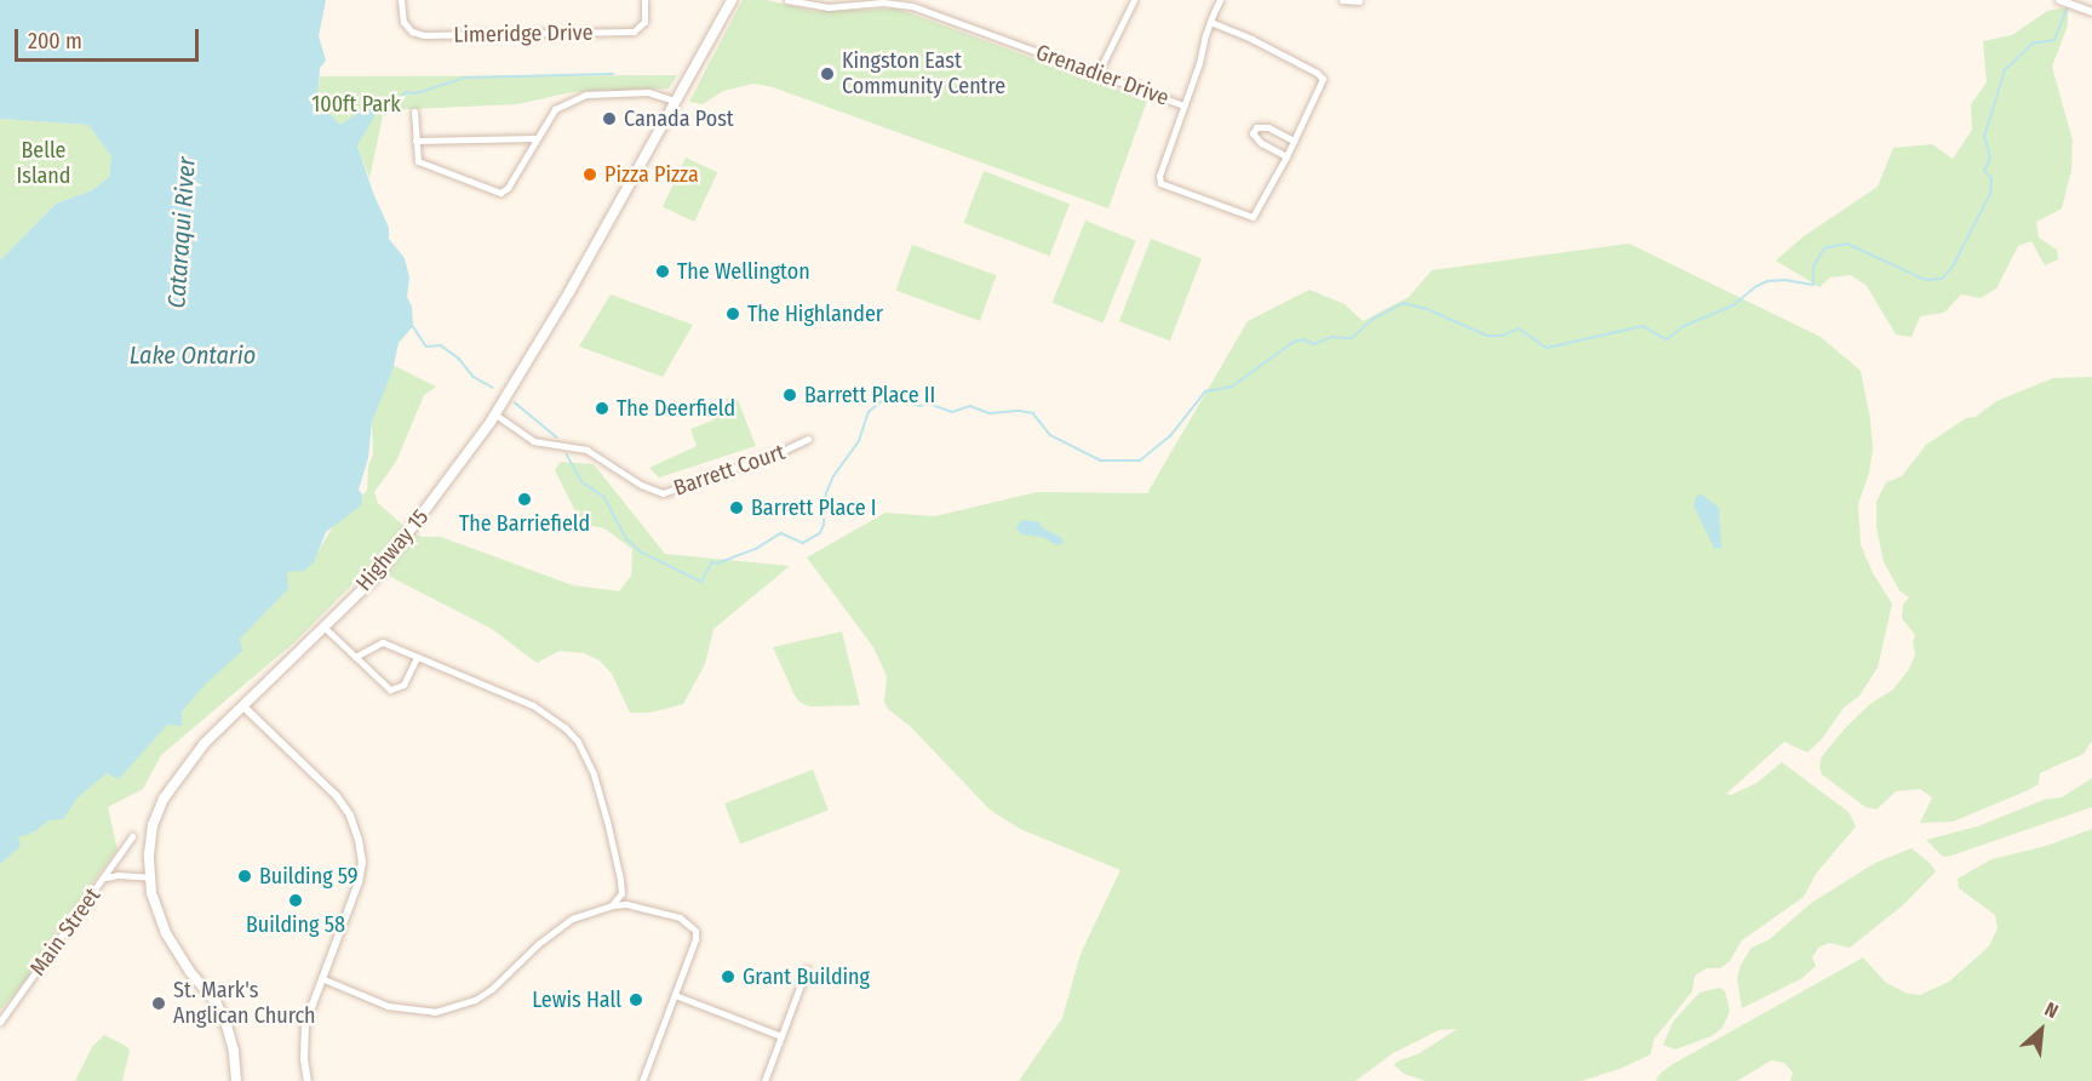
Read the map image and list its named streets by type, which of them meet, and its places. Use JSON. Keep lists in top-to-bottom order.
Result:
{
  "streets": {
    "main road": ["Highway 15"],
    "street": [
      "Limeridge Drive",
      "Grenadier Drive",
      "Barrett Court",
      "Main Street"
    ]
  },
  "crossings": [
    ["Barrett Court", "Highway 15"],
    ["Highway 15", "Main Street"]
  ],
  "water": ["Cataraqui River", "Lake Ontario"],
  "parks": ["100ft Park", "Belle Island"],
  "places": [
    "Kingston East Community Centre",
    "Canada Post",
    "Pizza Pizza",
    "The Wellington",
    "The Highlander",
    "Barrett Place II",
    "The Deerfield",
    "The Barriefield",
    "Barrett Place I",
    "Building 59",
    "Building 58",
    "Grant Building",
    "Lewis Hall",
    "St. Mark's Anglican Church"
  ],
  "scale_bar": "200 m",
  "north": "top right"
}
